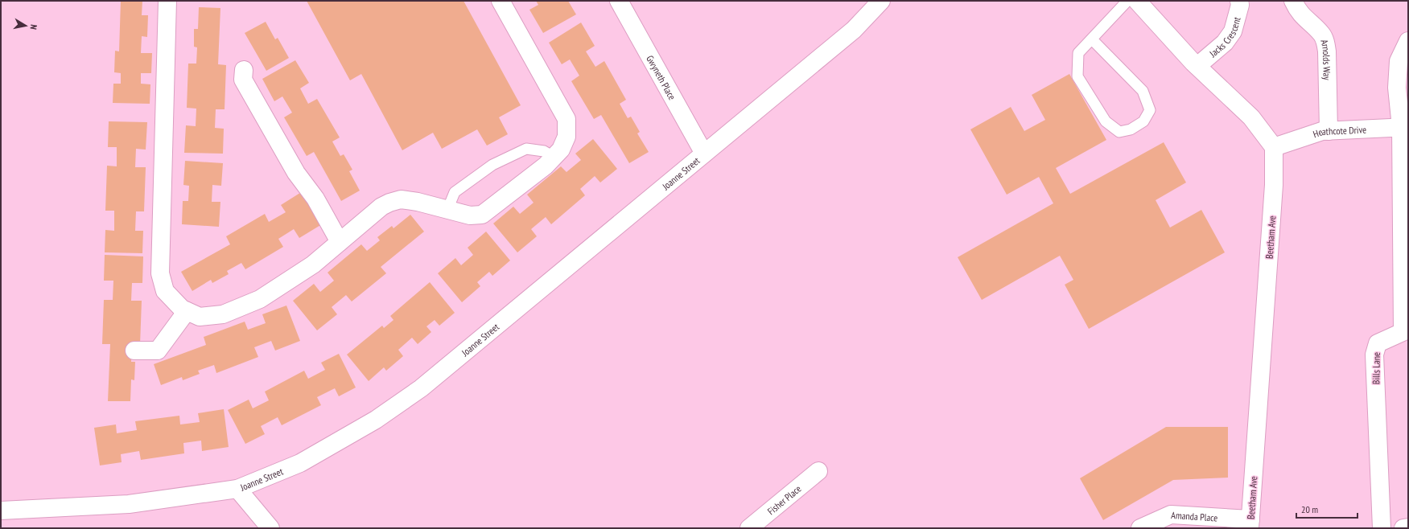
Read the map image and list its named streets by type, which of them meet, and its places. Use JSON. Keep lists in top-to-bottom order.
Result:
{
  "streets": {
    "street": [
      "Jacks Crescent",
      "Arnolds Way",
      "Gwyneth Place",
      "Heathcote Drive",
      "Joanne Street",
      "Beetham Ave",
      "Bills Lane",
      "Fisher Place",
      "Amanda Place"
    ]
  },
  "crossings": [
    ["Arnolds Way", "Heathcote Drive"],
    ["Gwyneth Place", "Joanne Street"],
    ["Heathcote Drive", "Beetham Ave"],
    ["Heathcote Drive", "Bills Lane"],
    ["Beetham Ave", "Amanda Place"]
  ],
  "scale_bar": "20 m",
  "north": "right"
}
